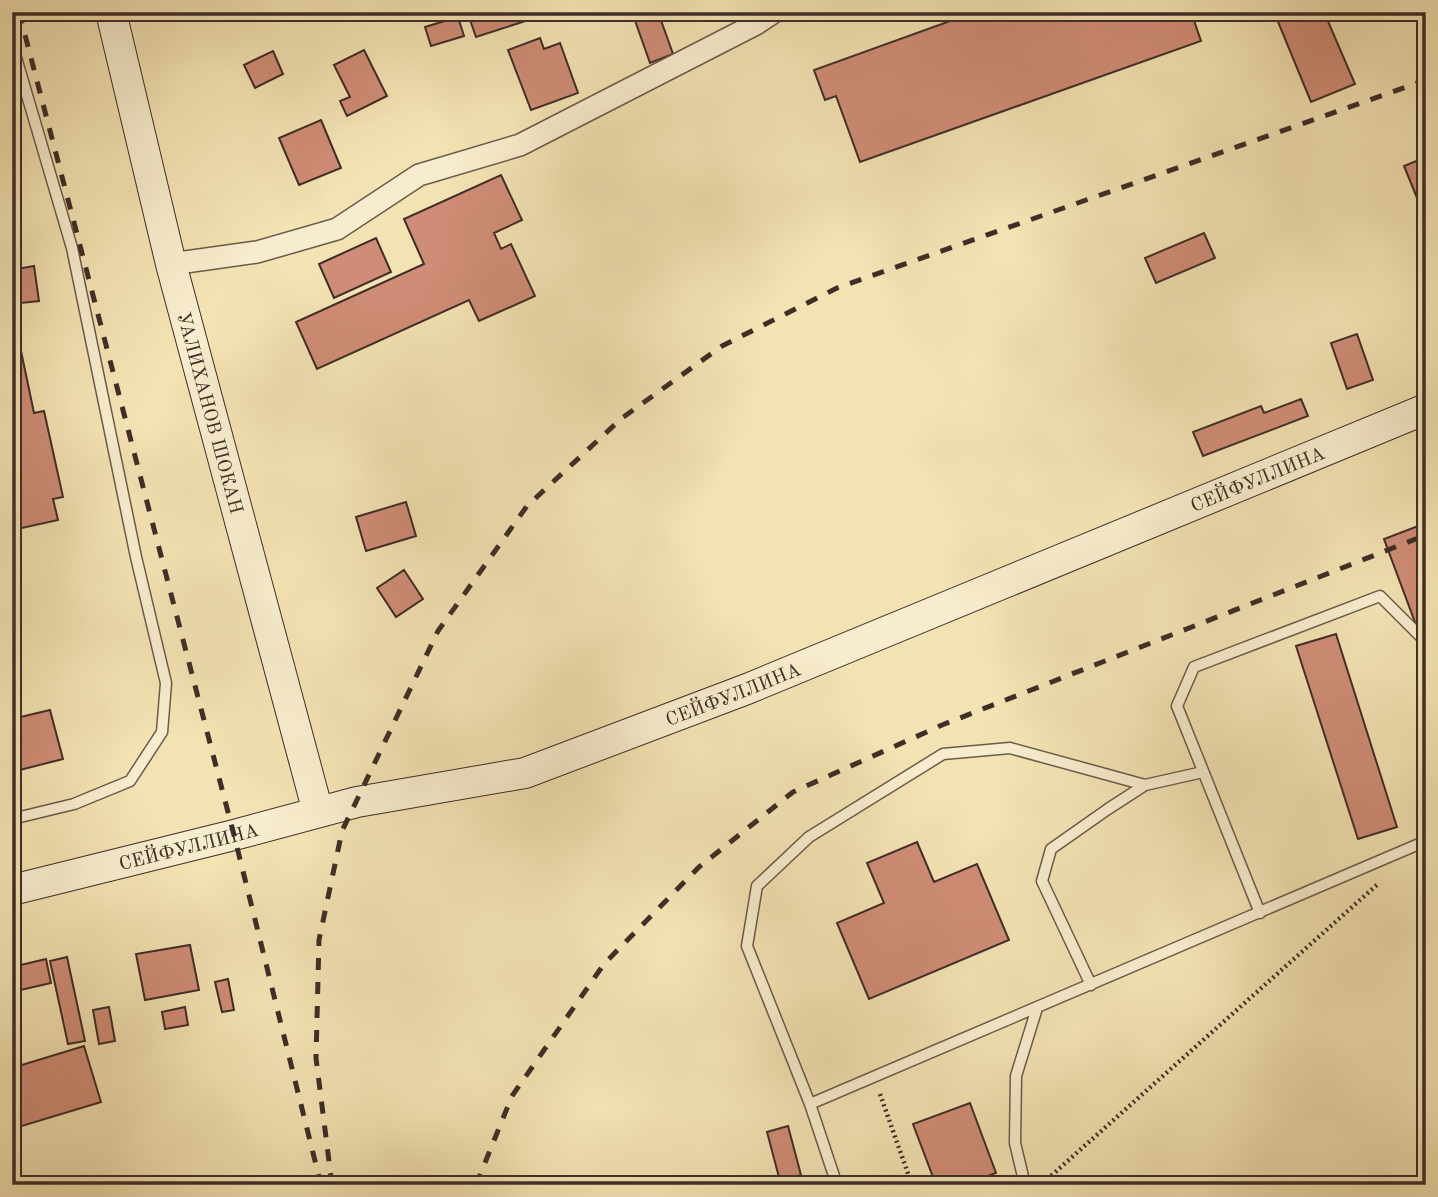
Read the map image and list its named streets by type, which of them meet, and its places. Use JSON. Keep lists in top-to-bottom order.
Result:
{
  "streets": {
    "main road": ["УАЛИХАНОВ ШОКАН", "СЕЙФУЛЛИНА"]
  },
  "crossings": [
    ["УАЛИХАНОВ ШОКАН", "СЕЙФУЛЛИНА"]
  ]
}
